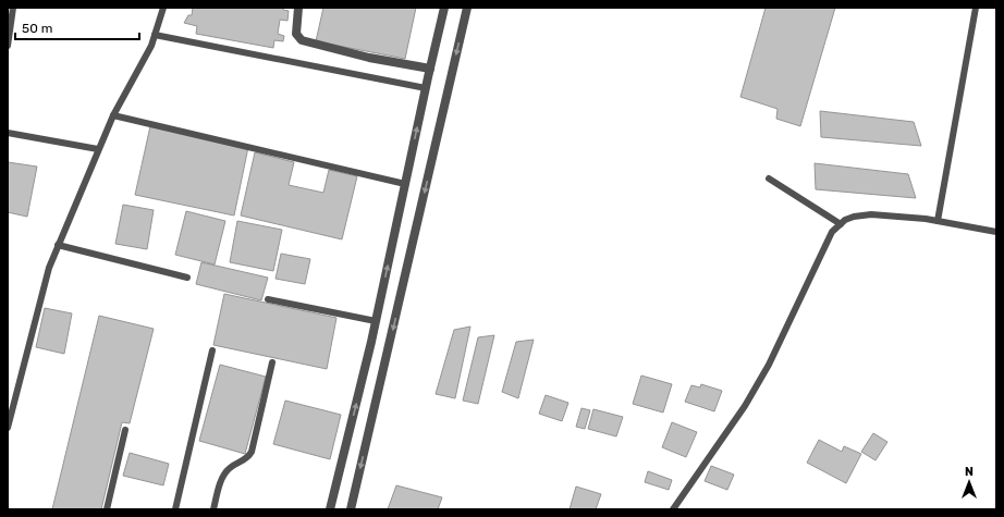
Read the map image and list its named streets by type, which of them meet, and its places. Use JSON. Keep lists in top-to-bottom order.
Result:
{
  "scale_bar": "50 m",
  "north": "top"
}
